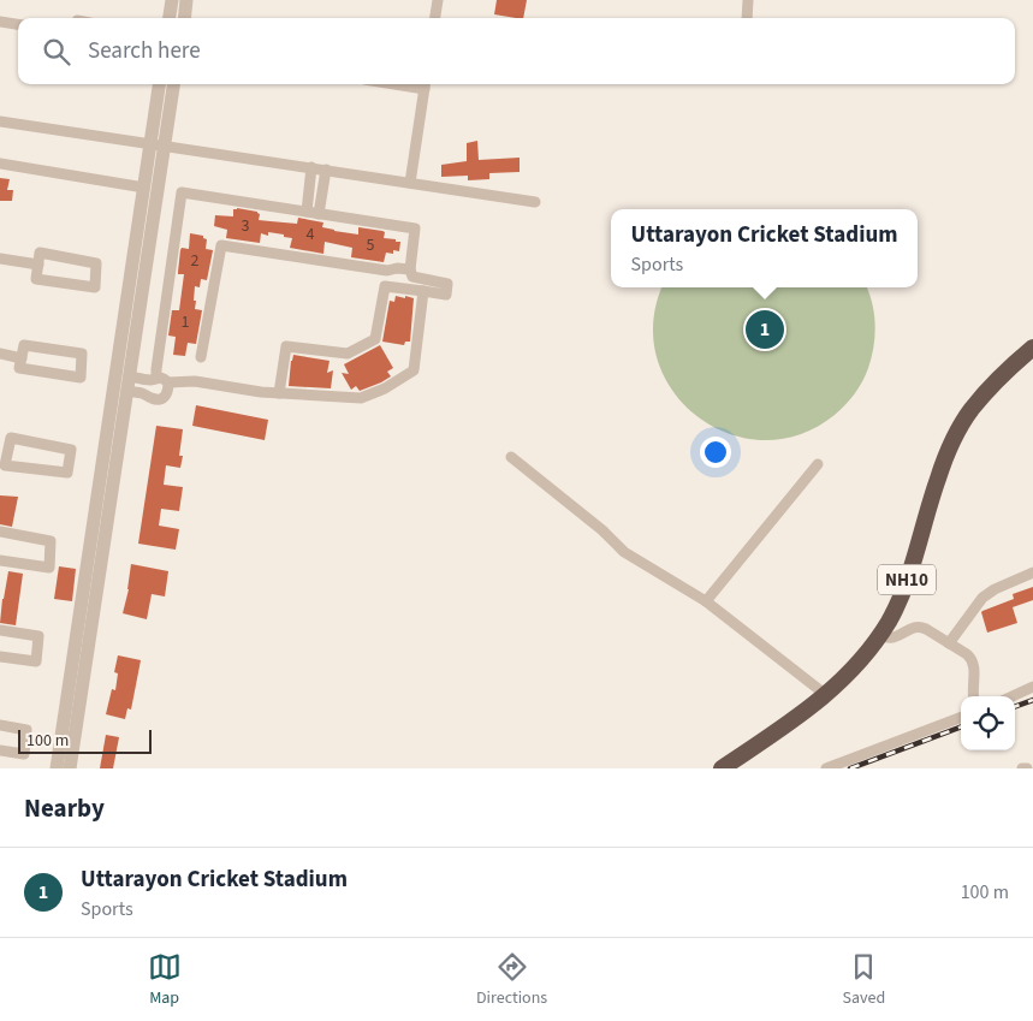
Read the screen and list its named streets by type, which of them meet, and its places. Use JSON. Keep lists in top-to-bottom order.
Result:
{
  "streets": {
    "highway": ["NH10"]
  },
  "house_numbers": [
    "3",
    "4",
    "5",
    "2",
    "1"
  ],
  "scale_bar": "100 m",
  "page": {
    "search": "Search here",
    "popup": ["Uttarayon Cricket Stadium", "Sports"],
    "pins": "1",
    "scale": "100 m",
    "heading": "Nearby",
    "list": [
      {
        "mark": "1",
        "name": "Uttarayon Cricket Stadium",
        "note": "Sports",
        "value": "100 m"
      }
    ],
    "nav": ["Map", "Directions", "Saved"]
  }
}
